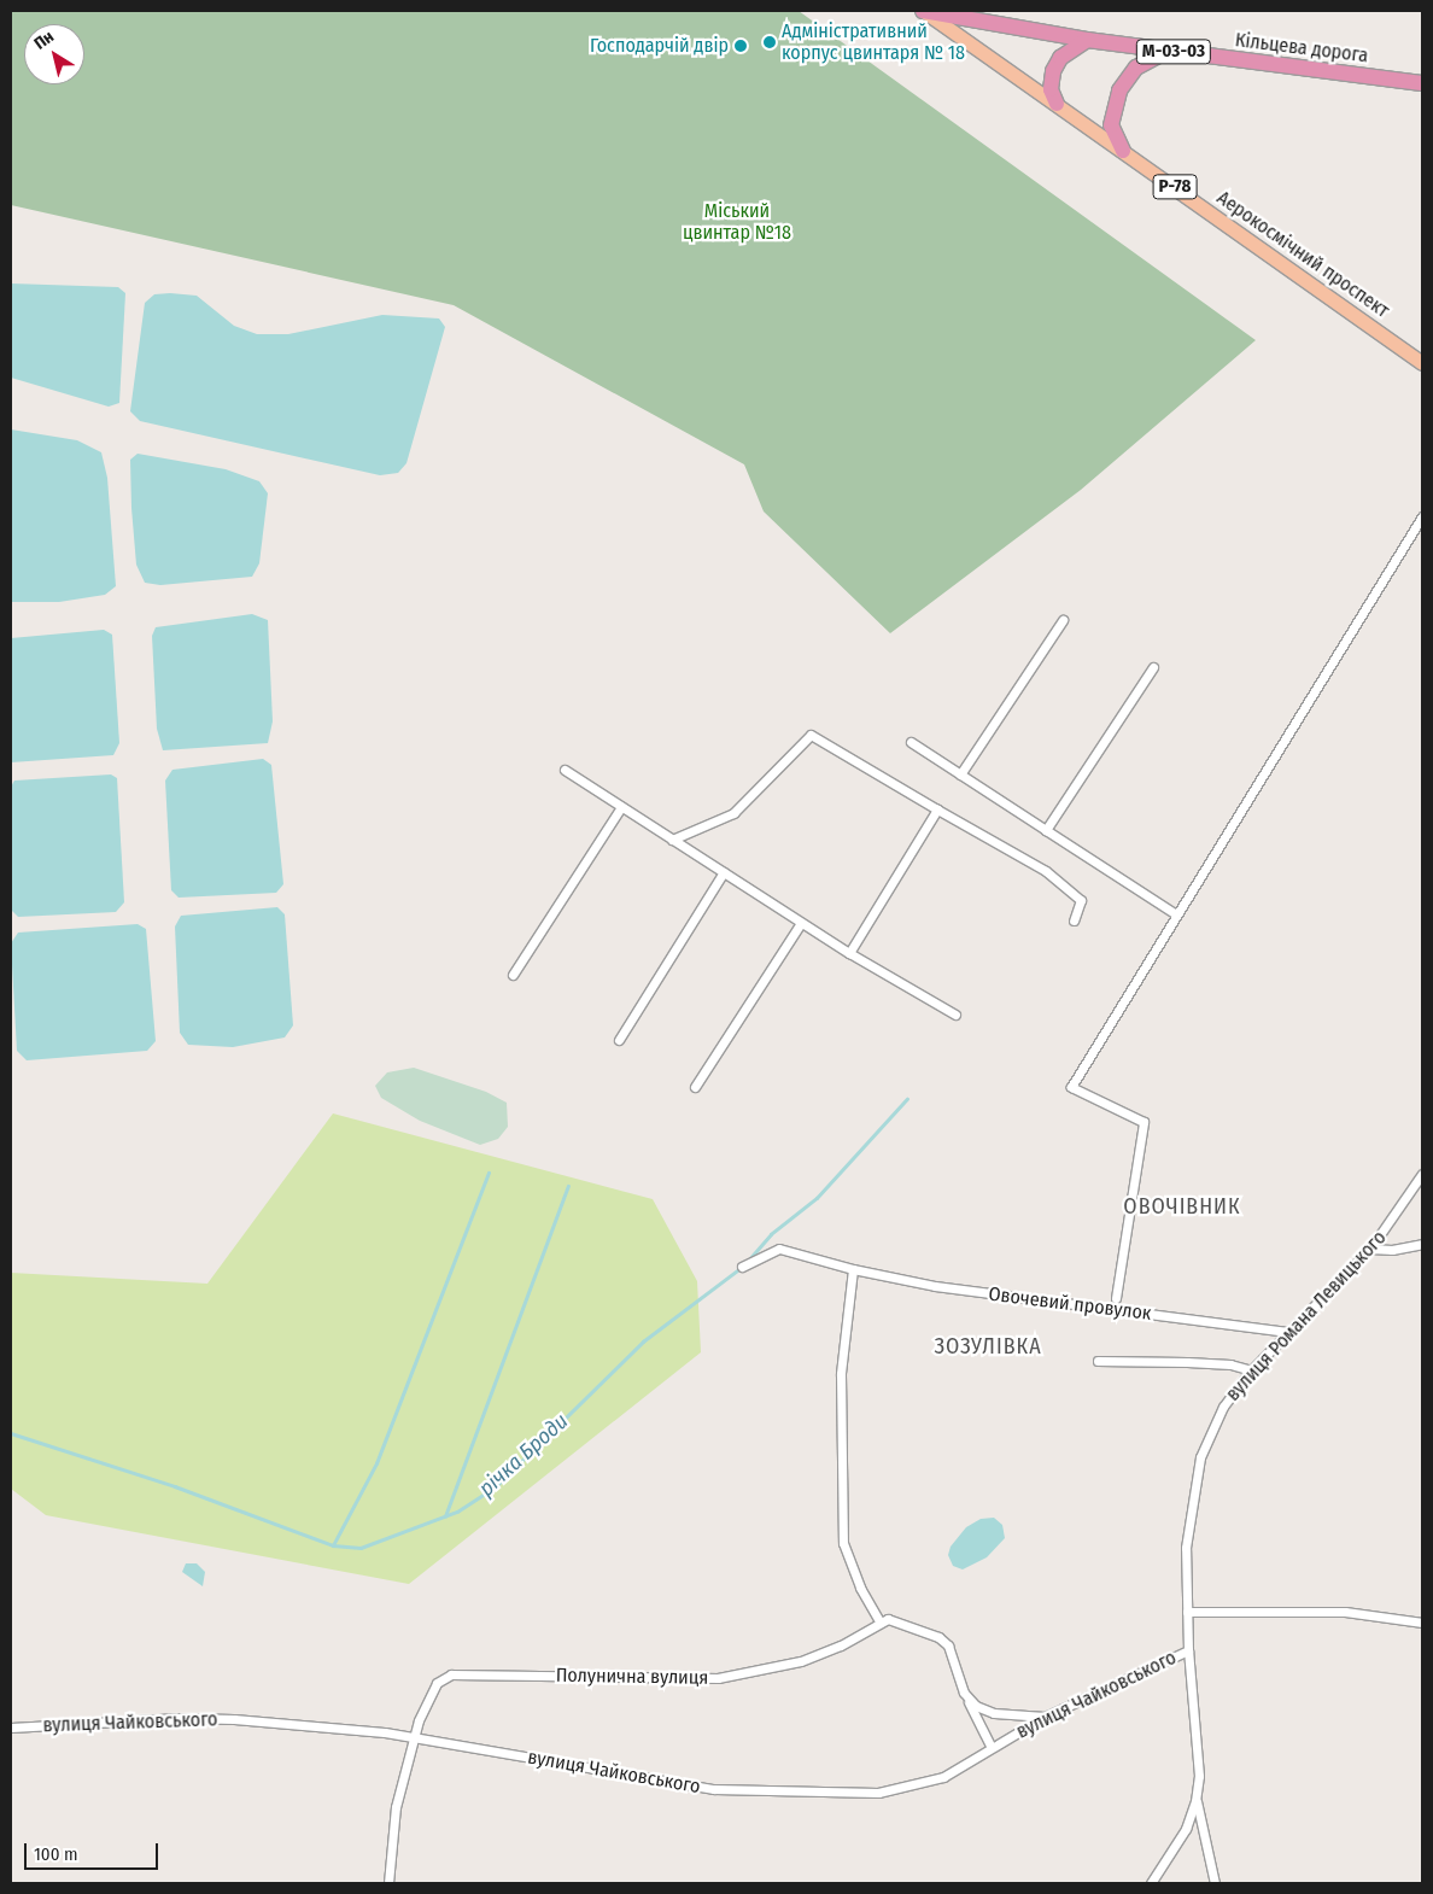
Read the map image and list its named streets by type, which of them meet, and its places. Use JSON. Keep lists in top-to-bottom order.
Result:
{
  "streets": {
    "highway": ["Кільцева дорога", "М-03-03"],
    "main road": ["Р-78", "Аерокосмічний проспект"],
    "street": [
      "Овочевий провулок",
      "вулиця Романа Левицького",
      "Полунична вулиця",
      "вулиця Чайковського"
    ]
  },
  "crossings": [
    ["Кільцева дорога", "Аерокосмічний проспект"],
    ["Овочевий провулок", "вулиця Романа Левицького"],
    ["вулиця Романа Левицького", "вулиця Чайковського"],
    ["Полунична вулиця", "вулиця Чайковського"]
  ],
  "districts": ["ОВОЧІВНИК", "ЗОЗУЛІВКА"],
  "water": ["річка Броди"],
  "parks": ["Міський цвинтар №18"],
  "places": ["Адміністративний корпус цвинтаря № 18", "Господарчій двір"],
  "scale_bar": "100 m",
  "north": "top left"
}
